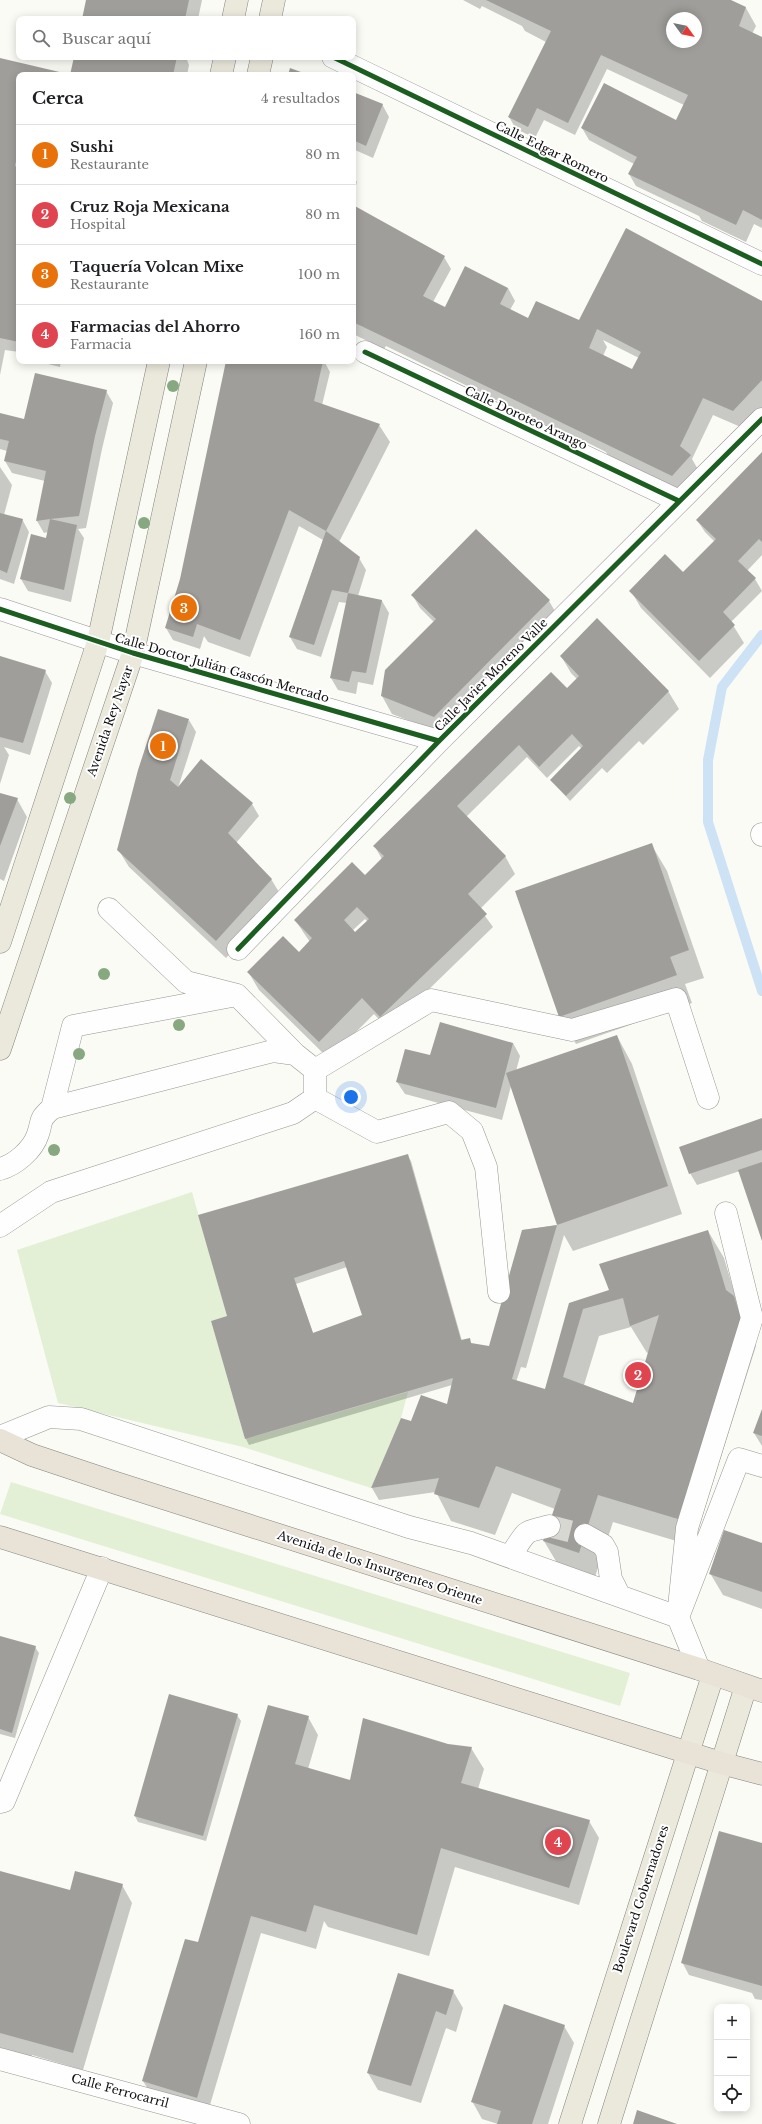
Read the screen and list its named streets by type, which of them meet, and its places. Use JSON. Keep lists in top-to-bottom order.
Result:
{
  "streets": {
    "highway": ["Avenida de los Insurgentes Oriente"],
    "main road": ["Avenida Rey Nayar", "Boulevard Gobernadores"],
    "street": [
      "Calle Edgar Romero",
      "Calle Doroteo Arango",
      "Calle Doctor Julián Gascón Mercado",
      "Calle Javier Moreno Valle",
      "Calle Ferrocarril"
    ]
  },
  "crossings": [
    ["Calle Doroteo Arango", "Calle Javier Moreno Valle"],
    ["Calle Doctor Julián Gascón Mercado", "Calle Javier Moreno Valle"],
    ["Calle Doctor Julián Gascón Mercado", "Avenida Rey Nayar"],
    ["Avenida de los Insurgentes Oriente", "Boulevard Gobernadores"]
  ],
  "north": "bottom right",
  "page": {
    "search": "Buscar aquí",
    "heading": ["Cerca", "4 resultados"],
    "list": [
      {
        "mark": "1",
        "name": "Sushi",
        "note": "Restaurante",
        "value": "80 m"
      },
      {
        "mark": "2",
        "name": "Cruz Roja Mexicana",
        "note": "Hospital",
        "value": "80 m"
      },
      {
        "mark": "3",
        "name": "Taquería Volcan Mixe",
        "note": "Restaurante",
        "value": "100 m"
      },
      {
        "mark": "4",
        "name": "Farmacias del Ahorro",
        "note": "Farmacia",
        "value": "160 m"
      }
    ],
    "pins": [
      "3",
      "1",
      "2",
      "4"
    ],
    "map_buttons": ["+", "−"]
  }
}
